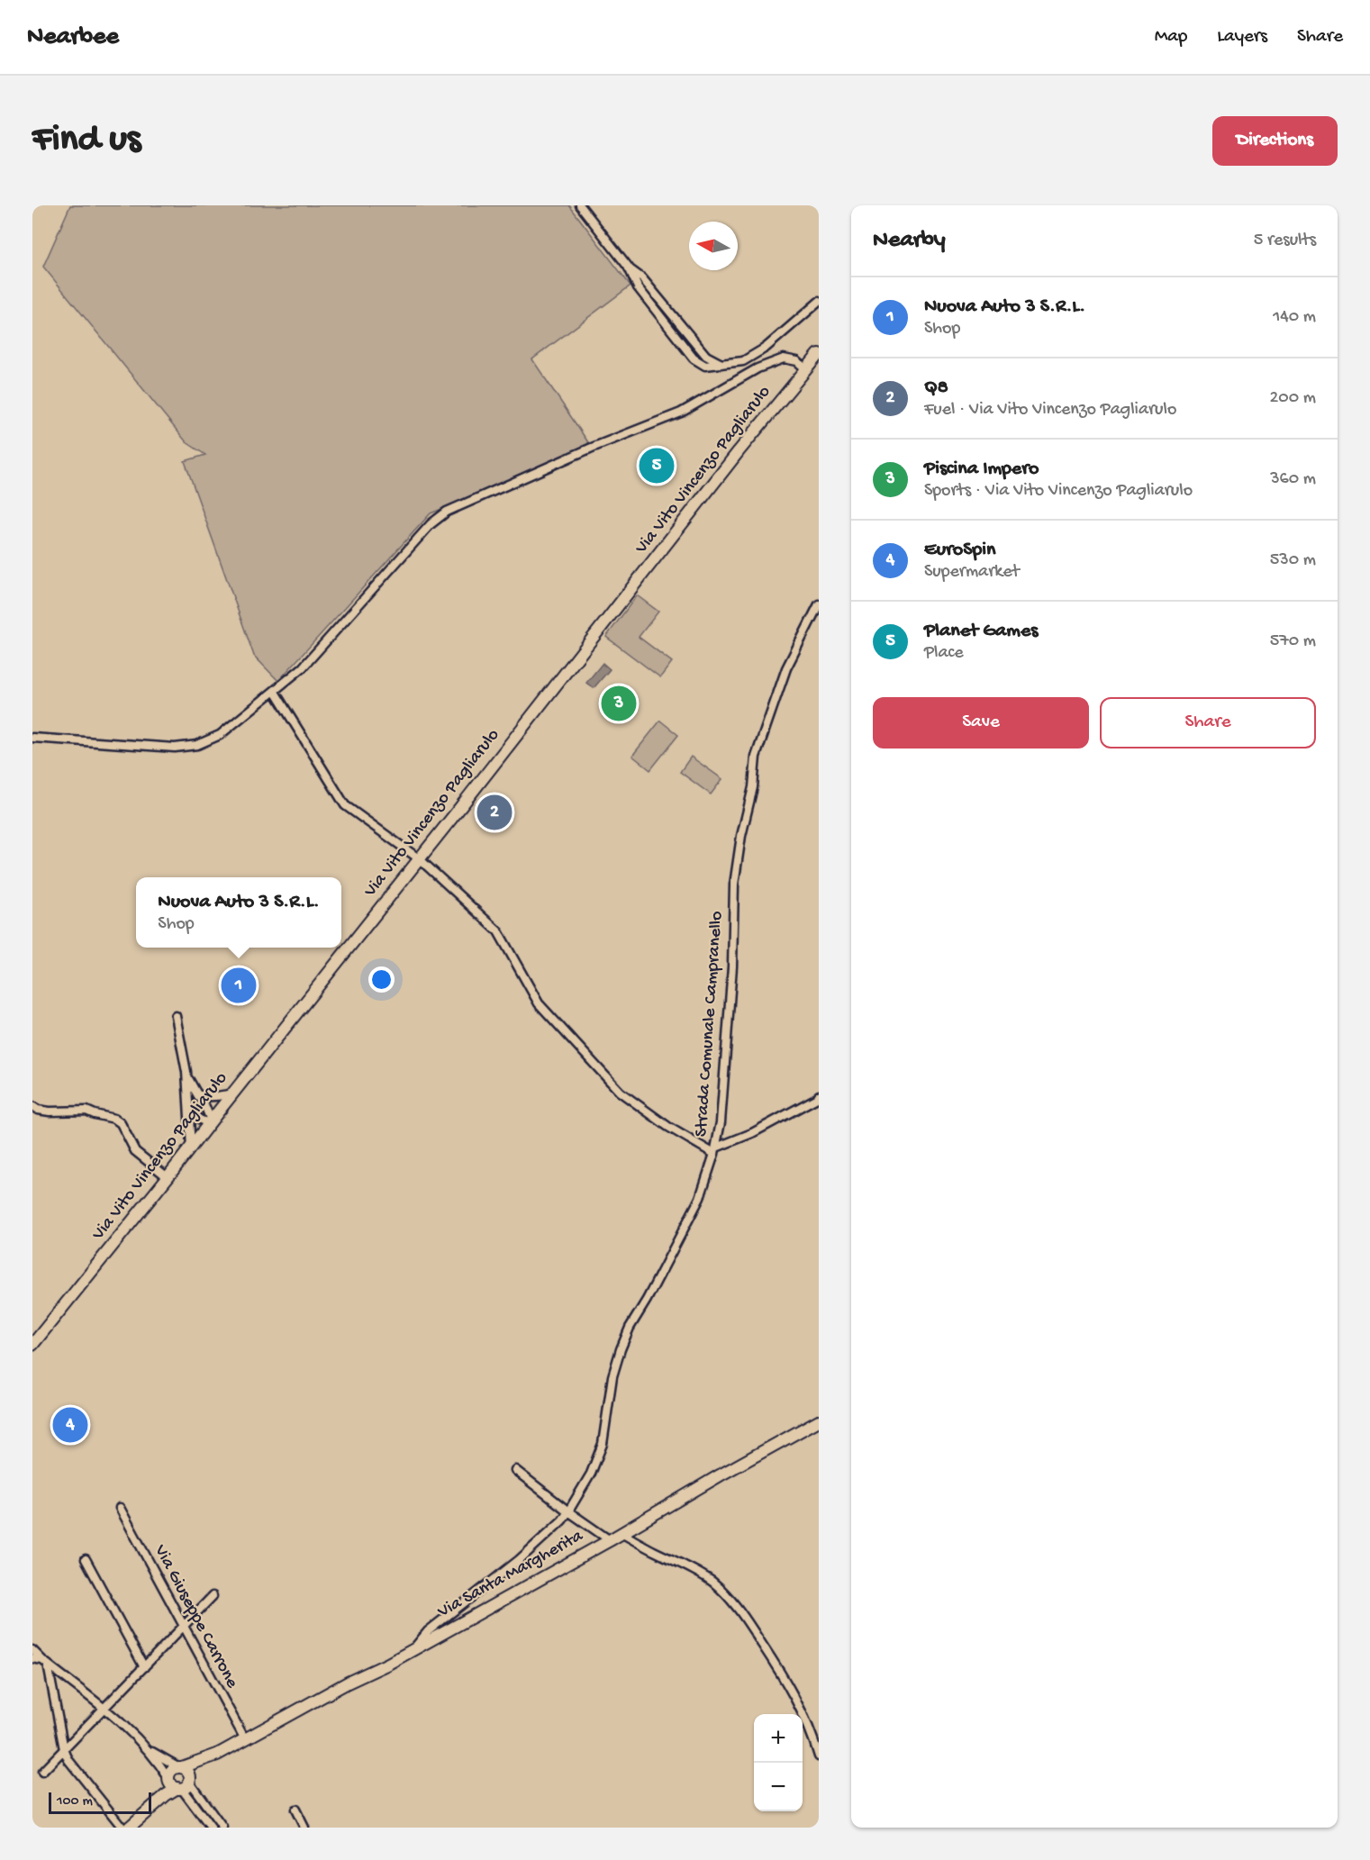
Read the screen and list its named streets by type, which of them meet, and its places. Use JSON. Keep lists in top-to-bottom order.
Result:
{
  "streets": {
    "street": [
      "Via Vito Vincenzo Pagliarulo",
      "Strada Comunale Campranello",
      "Via Santa Margherita",
      "Via Giuseppe Carrone"
    ]
  },
  "crossings": [
    ["Strada Comunale Campranello", "Via Santa Margherita"],
    ["Via Santa Margherita", "Via Giuseppe Carrone"]
  ],
  "scale_bar": "100 m",
  "north": "left",
  "page": {
    "header": "Nearbee",
    "nav": ["Map", "Layers", "Share"],
    "buttons": [
      "Directions",
      ["Save", "Share"]
    ],
    "title": "Find us",
    "heading": ["Nearby", "5 results"],
    "list": [
      {
        "mark": "1",
        "name": "Nuova Auto 3 S.R.L.",
        "note": "Shop",
        "value": "140 m"
      },
      {
        "mark": "2",
        "name": "Q8",
        "note": "Fuel · Via Vito Vincenzo Pagliarulo",
        "value": "200 m"
      },
      {
        "mark": "3",
        "name": "Piscina Impero",
        "note": "Sports · Via Vito Vincenzo Pagliarulo",
        "value": "360 m"
      },
      {
        "mark": "4",
        "name": "EuroSpin",
        "note": "Supermarket",
        "value": "530 m"
      },
      {
        "mark": "5",
        "name": "Planet Games",
        "note": "Place",
        "value": "570 m"
      }
    ],
    "pins": [
      "5",
      "3",
      "2",
      "1",
      "4"
    ],
    "popup": ["Nuova Auto 3 S.R.L.", "Shop"],
    "map_buttons": ["+", "−"],
    "scale": "100 m"
  }
}
